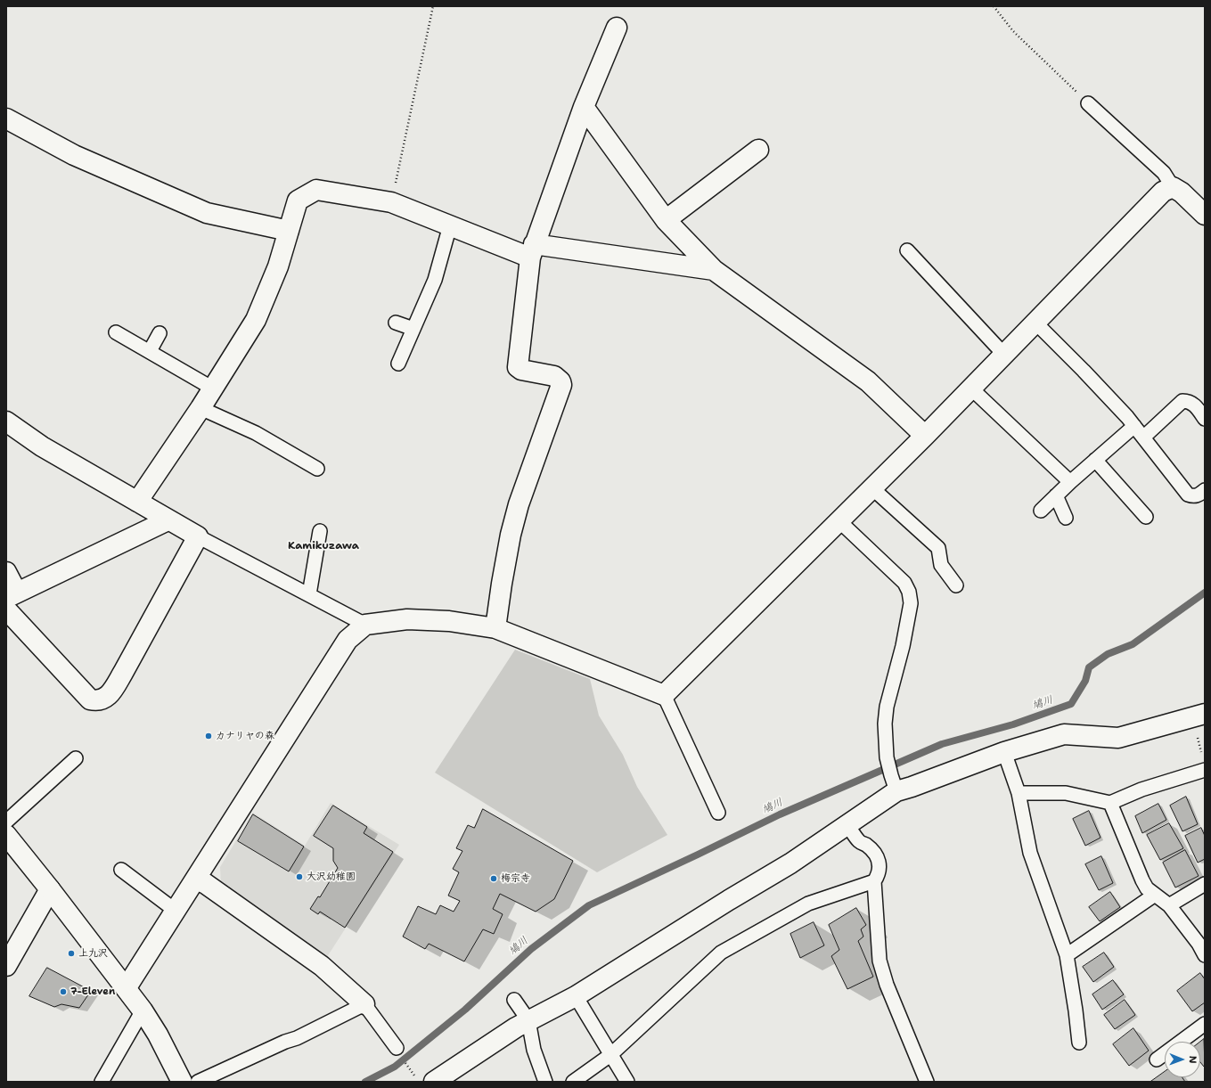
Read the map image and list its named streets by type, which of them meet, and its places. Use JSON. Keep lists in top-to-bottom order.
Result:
{
  "districts": ["Kamikuzawa"],
  "water": ["鳩川"],
  "places": [
    "カナリヤの森",
    "大沢幼稚園",
    "梅宗寺",
    "上九沢",
    "7-Eleven"
  ],
  "north": "right"
}
